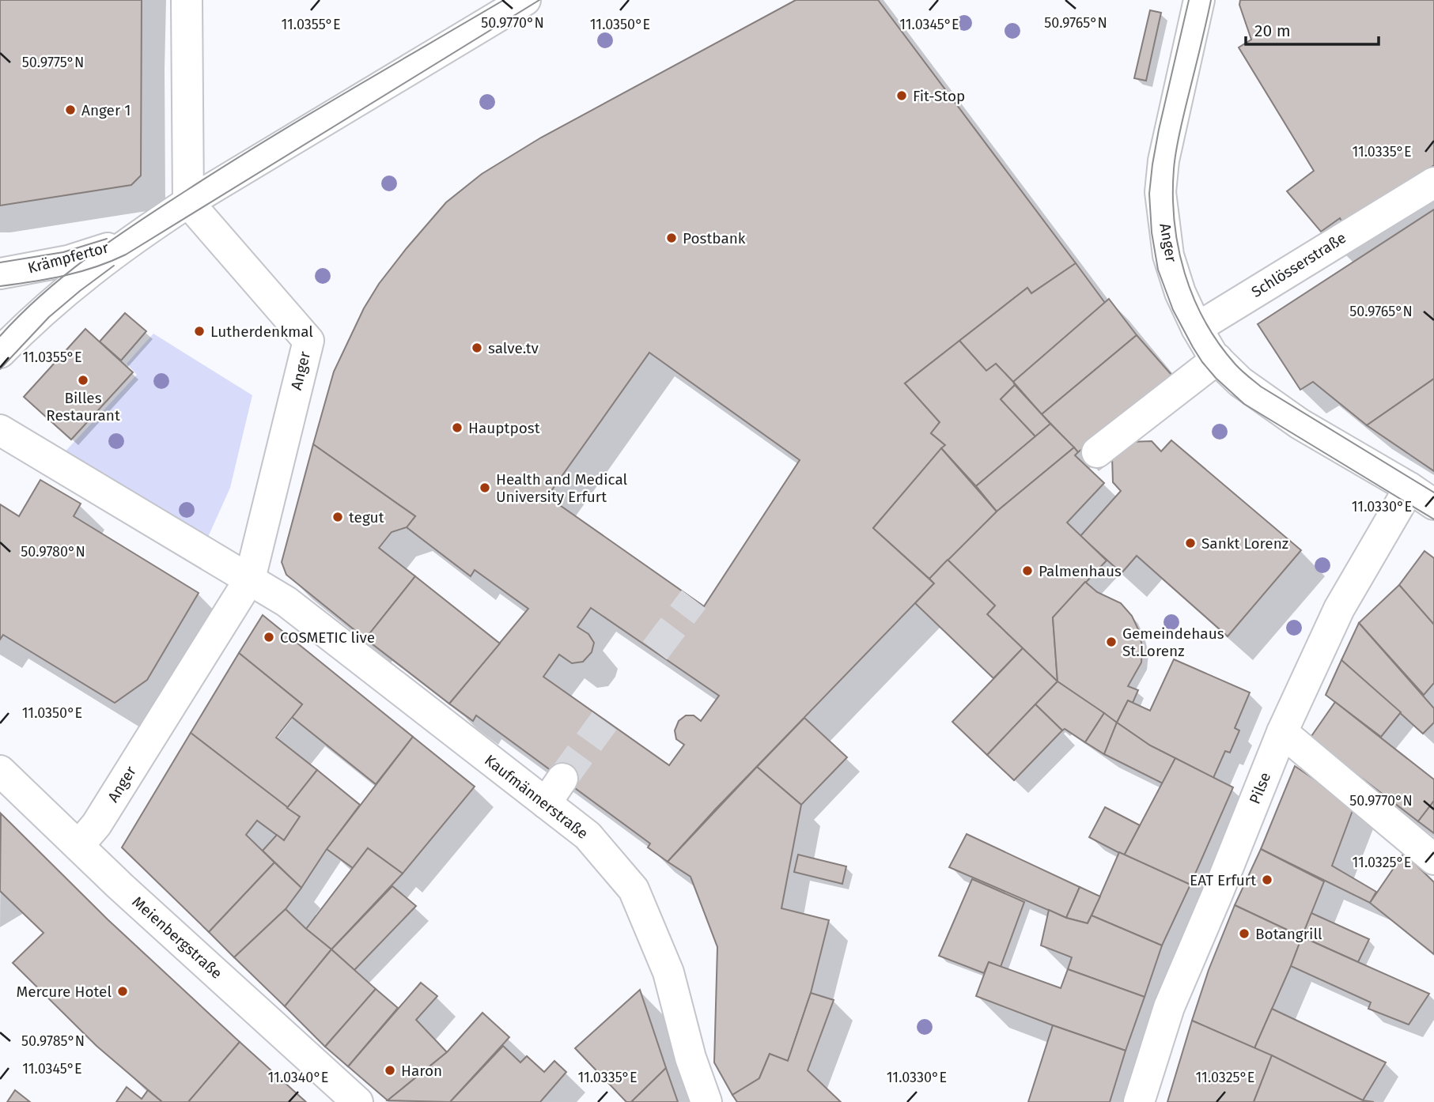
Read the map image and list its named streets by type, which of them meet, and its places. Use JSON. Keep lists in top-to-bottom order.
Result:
{
  "streets": {
    "street": [
      "Anger",
      "Krämpfertor",
      "Schlösserstraße",
      "Pilse",
      "Kaufmännerstraße",
      "Meienbergstraße"
    ]
  },
  "crossings": [
    ["Anger", "Schlösserstraße"],
    ["Anger", "Kaufmännerstraße"],
    ["Anger", "Meienbergstraße"]
  ],
  "places": [
    "Fit-Stop",
    "Anger 1",
    "Postbank",
    "Lutherdenkmal",
    "salve.tv",
    "Billes Restaurant",
    "Hauptpost",
    "Health and Medical University Erfurt",
    "tegut",
    "Sankt Lorenz",
    "Palmenhaus",
    "COSMETIC live",
    "Gemeindehaus St.Lorenz",
    "EAT Erfurt",
    "Botangrill",
    "Mercure Hotel",
    "Haron"
  ],
  "scale_bar": "20 m",
  "coordinates": [
    "50.9770°N",
    "50.9765°N",
    "11.0355°E",
    "11.0350°E",
    "11.0345°E",
    "50.9775°N",
    "11.0335°E",
    "11.0330°E",
    "50.9780°N",
    "11.0325°E",
    "50.9785°N",
    "11.0340°E"
  ]
}
